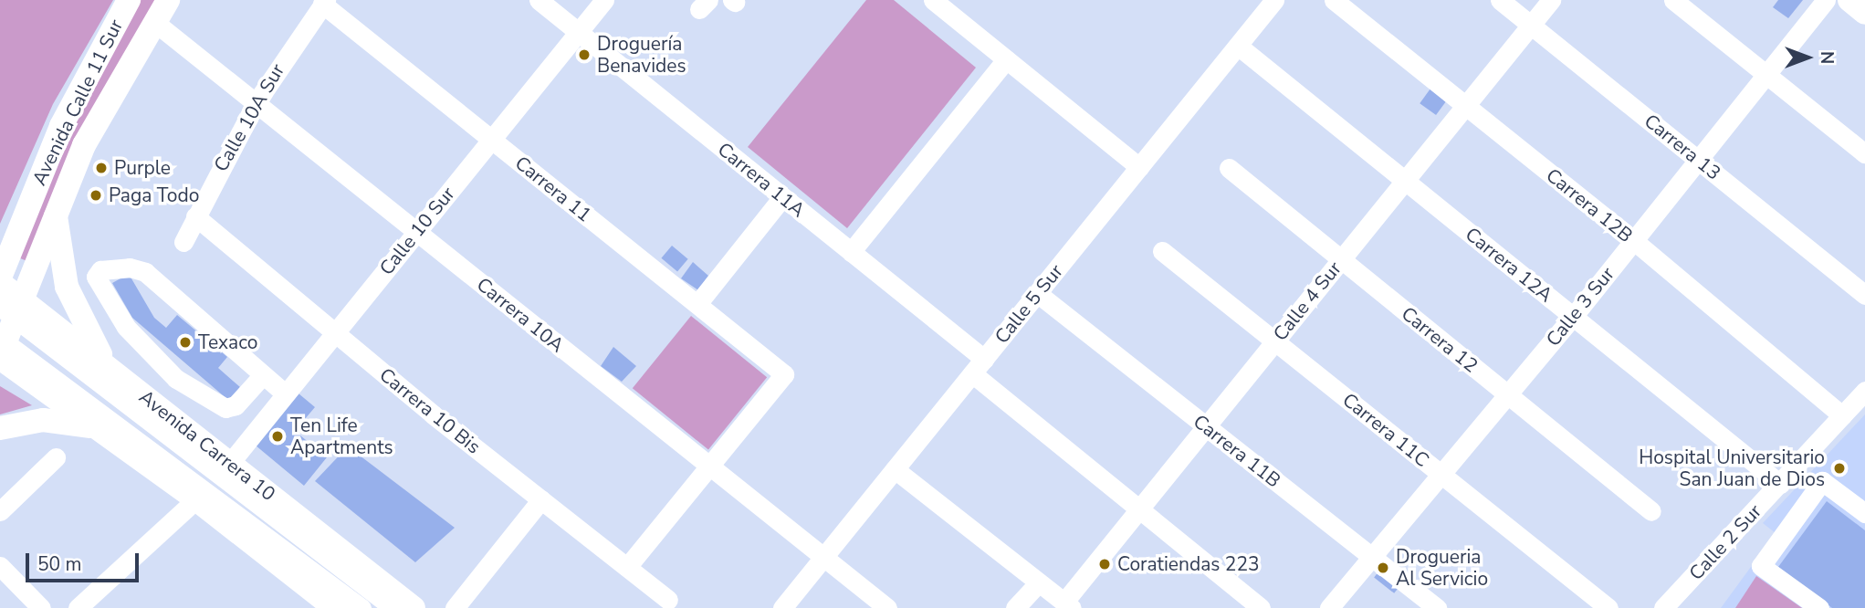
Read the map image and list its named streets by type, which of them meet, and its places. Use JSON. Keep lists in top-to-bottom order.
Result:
{
  "streets": {
    "main road": ["Avenida Calle 11 Sur", "Avenida Carrera 10"],
    "street": [
      "Calle 10A Sur",
      "Carrera 13",
      "Carrera 11A",
      "Carrera 11",
      "Carrera 12B",
      "Calle 10 Sur",
      "Carrera 12A",
      "Calle 4 Sur",
      "Calle 5 Sur",
      "Calle 3 Sur",
      "Carrera 10A",
      "Carrera 12",
      "Carrera 10 Bis",
      "Carrera 11C",
      "Carrera 11B",
      "Calle 2 Sur"
    ]
  },
  "crossings": [
    ["Avenida Calle 11 Sur", "Carrera 10A"],
    ["Avenida Calle 11 Sur", "Avenida Carrera 10"],
    ["Calle 10A Sur", "Carrera 11"],
    ["Calle 10A Sur", "Carrera 10A"],
    ["Calle 10A Sur", "Carrera 10 Bis"],
    ["Carrera 13", "Calle 4 Sur"],
    ["Carrera 13", "Calle 3 Sur"],
    ["Carrera 11A", "Calle 10 Sur"],
    ["Carrera 11A", "Calle 4 Sur"],
    ["Carrera 11A", "Calle 5 Sur"],
    ["Carrera 11", "Calle 10 Sur"],
    ["Carrera 11", "Carrera 10A"],
    ["Carrera 12B", "Calle 4 Sur"],
    ["Carrera 12B", "Calle 3 Sur"],
    ["Carrera 12B", "Calle 2 Sur"],
    ["Calle 10 Sur", "Carrera 10A"],
    ["Calle 10 Sur", "Carrera 10 Bis"],
    ["Calle 10 Sur", "Avenida Carrera 10"],
    ["Carrera 12A", "Calle 4 Sur"],
    ["Carrera 12A", "Calle 5 Sur"],
    ["Carrera 12A", "Calle 3 Sur"],
    ["Carrera 12A", "Calle 2 Sur"],
    ["Calle 4 Sur", "Carrera 12"],
    ["Calle 4 Sur", "Carrera 11C"],
    ["Calle 4 Sur", "Carrera 11B"],
    ["Calle 5 Sur", "Carrera 10A"],
    ["Calle 5 Sur", "Carrera 11B"],
    ["Calle 3 Sur", "Carrera 12"],
    ["Calle 3 Sur", "Carrera 11C"],
    ["Calle 3 Sur", "Carrera 11B"]
  ],
  "places": [
    "Droguería Benavides",
    "Purple",
    "Paga Todo",
    "Texaco",
    "Ten Life Apartments",
    "Hospital Universitario San Juan de Dios",
    "Coratiendas 223",
    "Drogueria Al Servicio"
  ],
  "scale_bar": "50 m",
  "north": "right"
}
